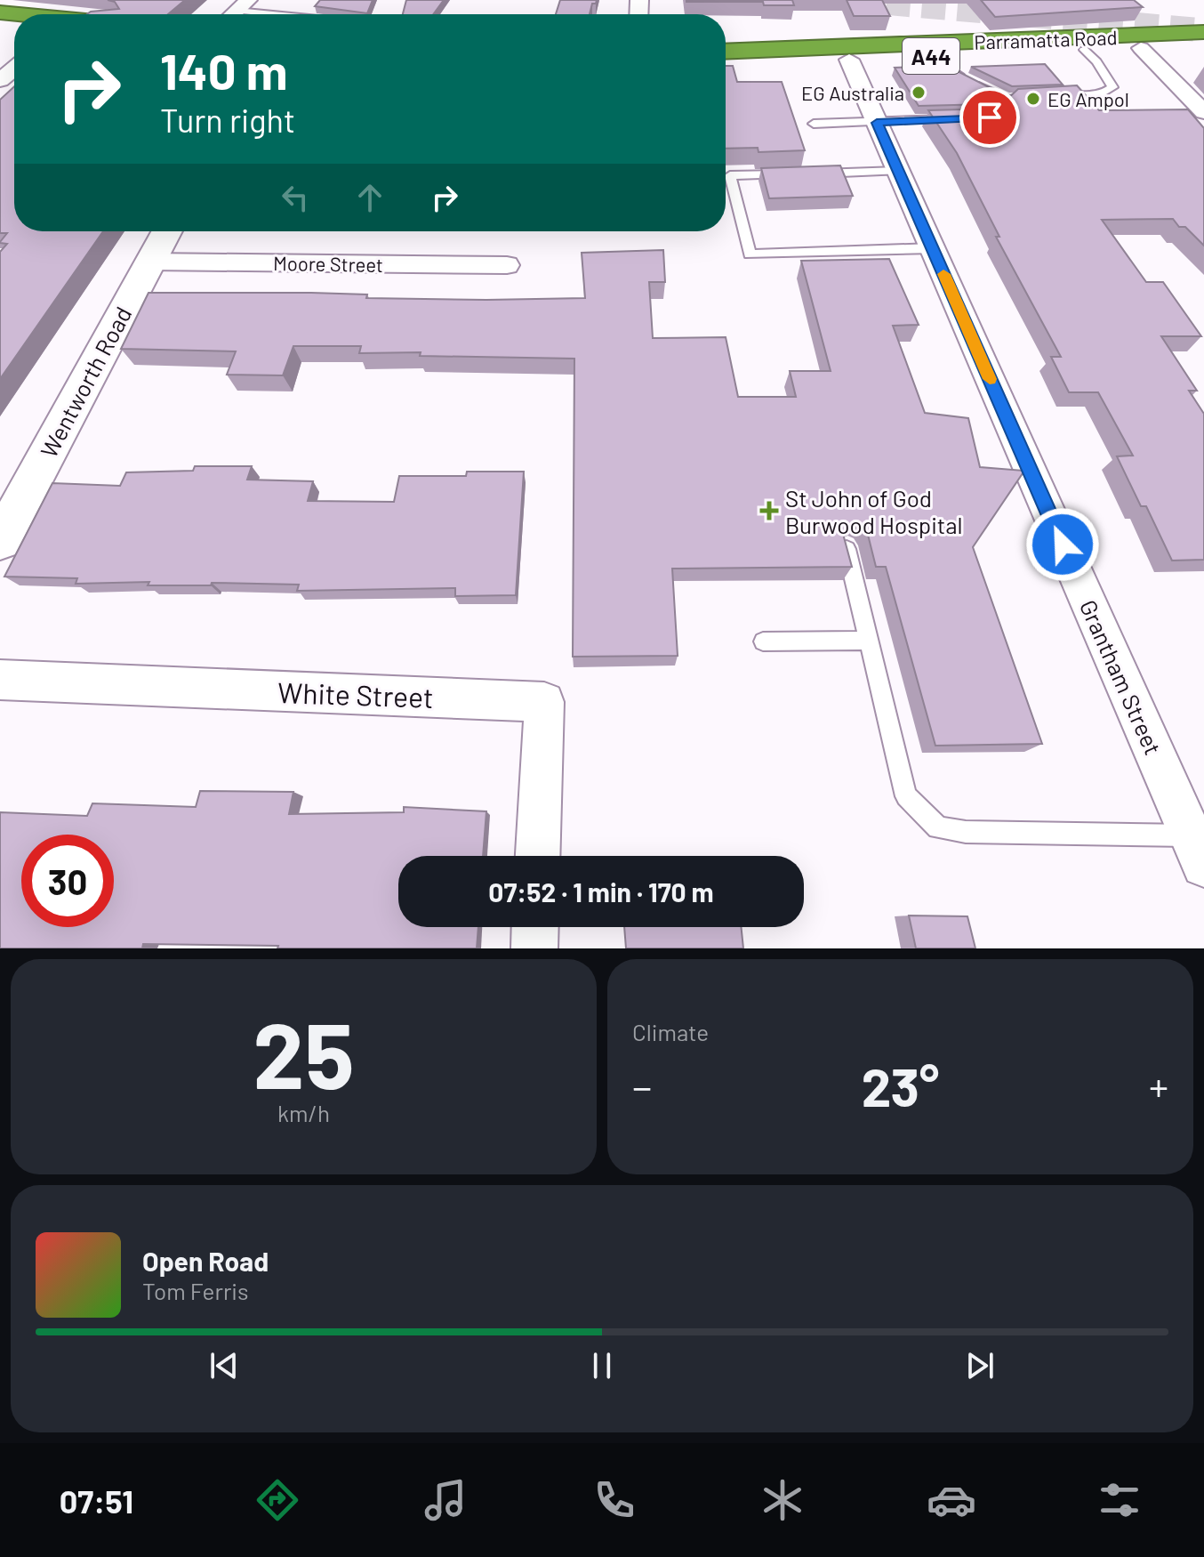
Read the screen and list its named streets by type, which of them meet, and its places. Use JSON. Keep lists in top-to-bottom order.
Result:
{
  "streets": {
    "highway": ["Parramatta Road", "A44"],
    "street": [
      "Moore Street",
      "Wentworth Road",
      "Grantham Street",
      "White Street"
    ]
  },
  "crossings": [
    ["Parramatta Road", "Grantham Street"],
    ["Moore Street", "Wentworth Road"]
  ],
  "places": {
    "other": ["EG Australia", "EG Ampol"],
    "health": ["St John of God Burwood Hospital"]
  },
  "page": {
    "turn": ["140 m", "Turn right"],
    "limit": "30",
    "trip": "07:52 · 1 min · 170 m",
    "tile": [
      ["25", "km/h"],
      "Climate"
    ],
    "heat": ["−", "23°", "+"],
    "song": ["Open Road", "Tom Ferris"],
    "tabs": "07:51"
  }
}
